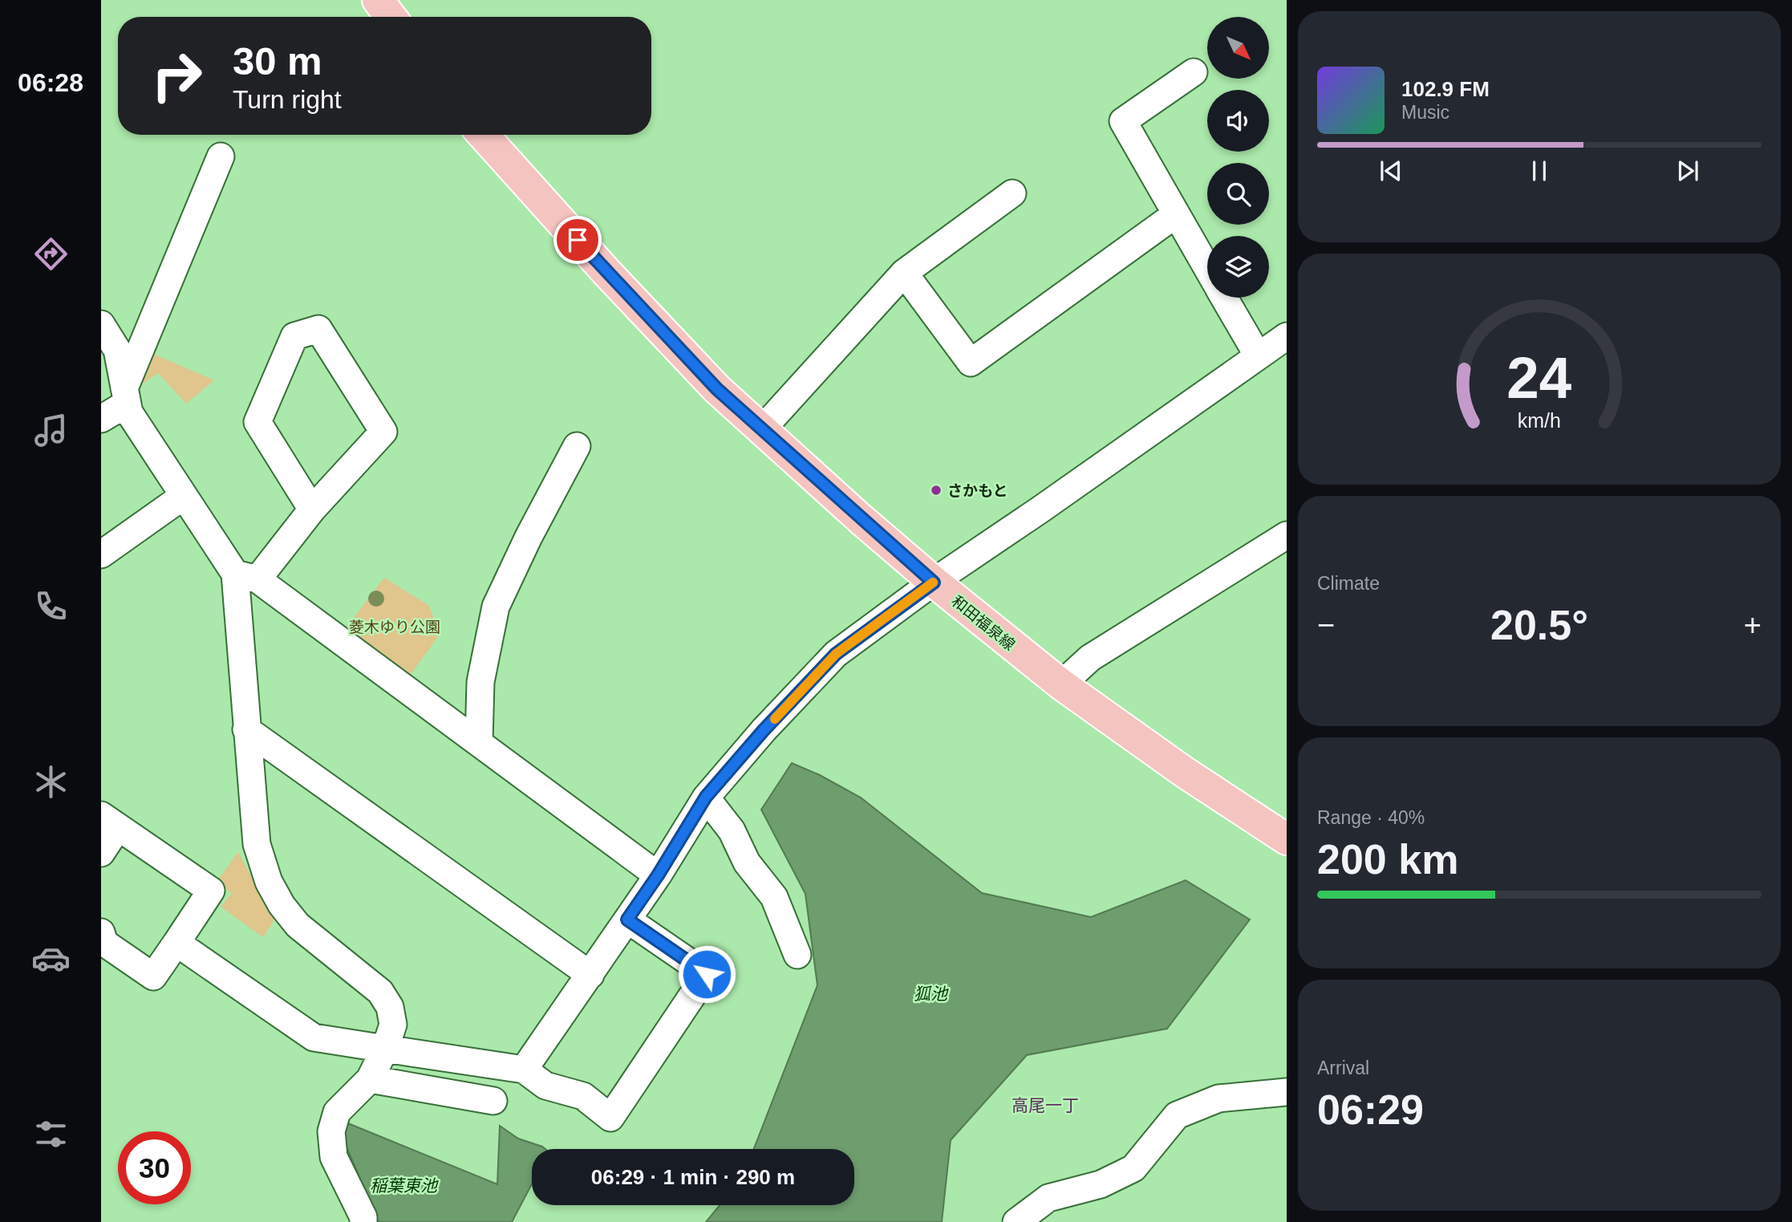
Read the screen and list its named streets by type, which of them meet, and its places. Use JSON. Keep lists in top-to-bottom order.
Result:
{
  "streets": {
    "main road": ["和田福泉線"]
  },
  "districts": ["高尾一丁"],
  "water": ["狐池", "稲葉東池"],
  "parks": ["菱木ゆり公園"],
  "places": ["さかもと"],
  "north": "bottom right",
  "page": {
    "tabs": "06:28",
    "turn": ["30 m", "Turn right"],
    "song": ["102.9 FM", "Music"],
    "tile": [
      "Climate",
      ["Range · 40%", "200 km"],
      ["Arrival", "06:29"]
    ],
    "heat": ["−", "20.5°", "+"],
    "limit": "30",
    "trip": "06:29 · 1 min · 290 m",
    "gauge": ["24", "km/h"]
  }
}
